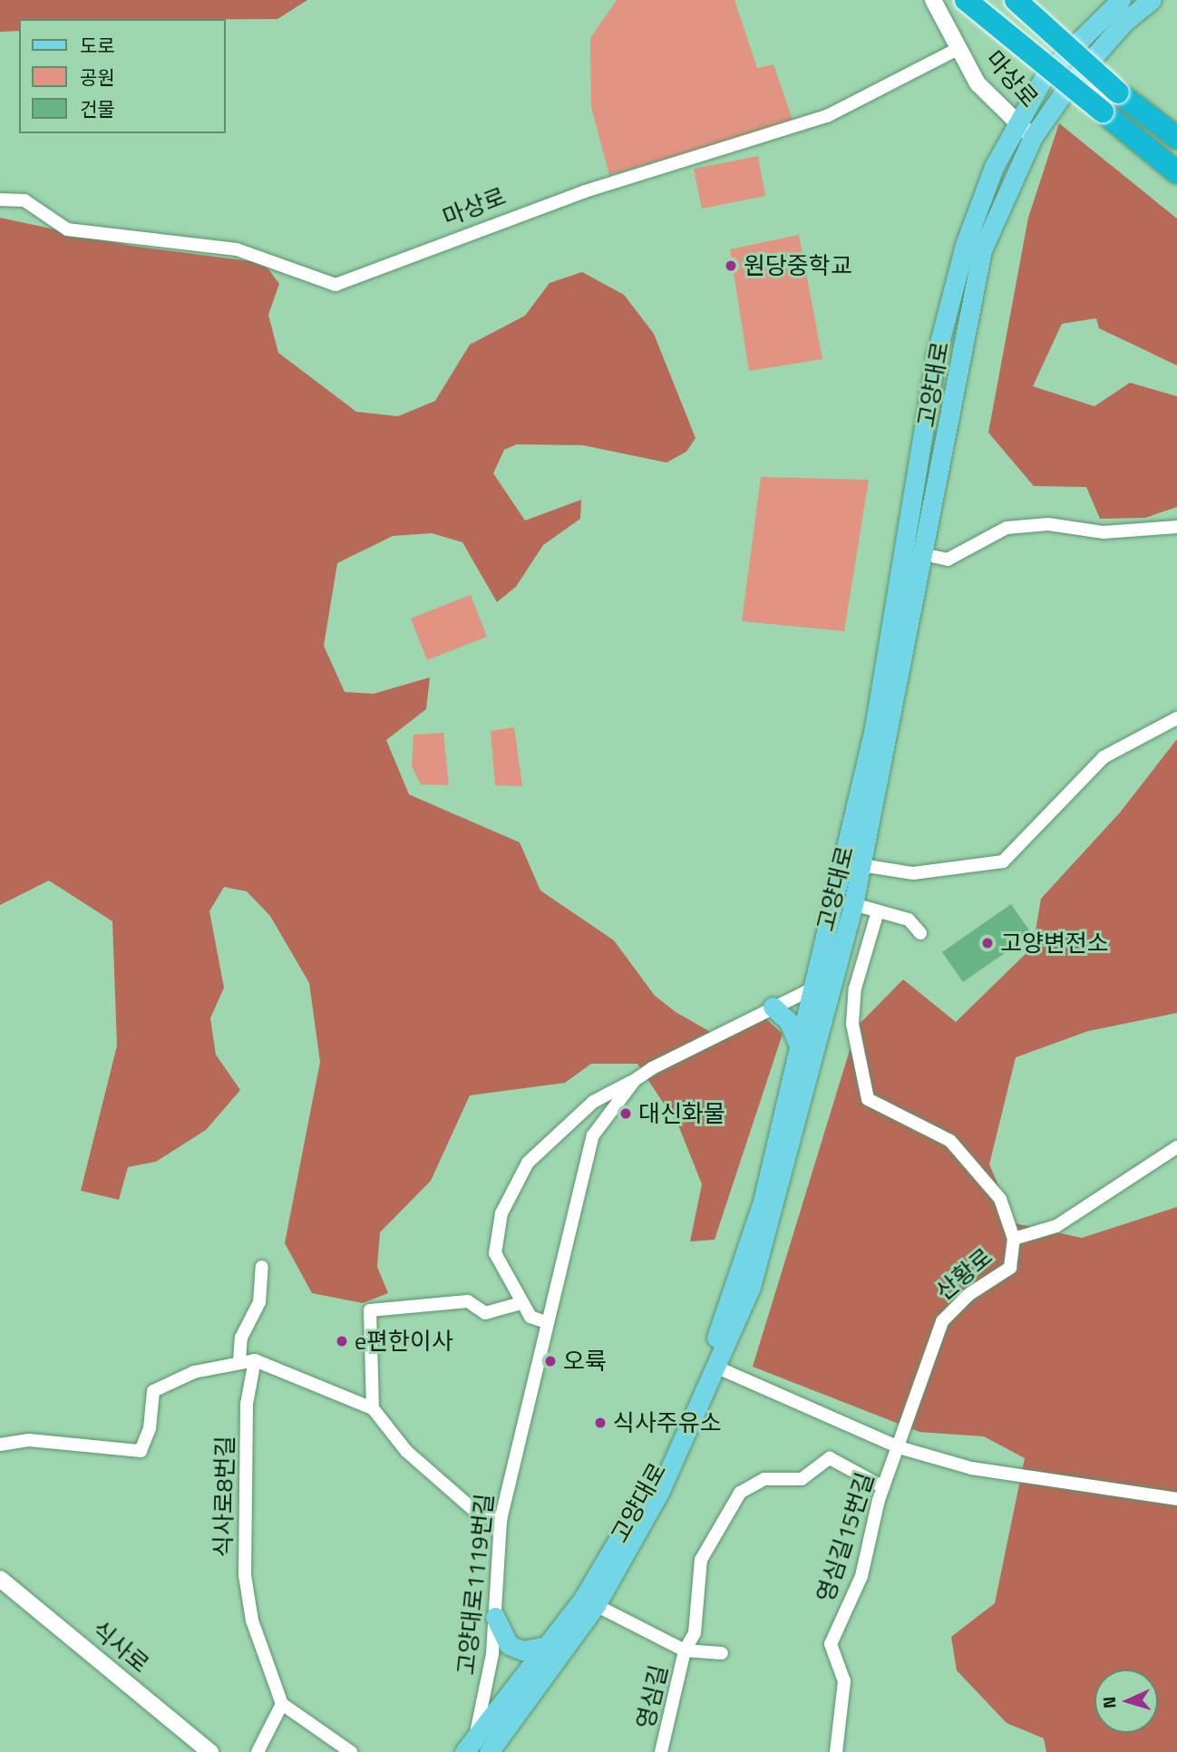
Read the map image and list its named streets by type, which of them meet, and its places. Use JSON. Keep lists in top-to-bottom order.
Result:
{
  "streets": {
    "main road": ["고양대로"],
    "street": [
      "마상로",
      "산황로",
      "식사로8번길",
      "영심길15번길",
      "고양대로1119번길",
      "식사로",
      "영심길"
    ]
  },
  "crossings": [
    ["마상로", "고양대로"],
    ["고양대로", "산황로"],
    ["고양대로", "고양대로1119번길"],
    ["산황로", "영심길15번길"],
    ["영심길15번길", "영심길"]
  ],
  "places": [
    "원당중학교",
    "고양변전소",
    "대신화물",
    "e편한이사",
    "오륙",
    "식사주유소"
  ],
  "legend": ["도로", "공원", "건물"],
  "north": "left"
}
